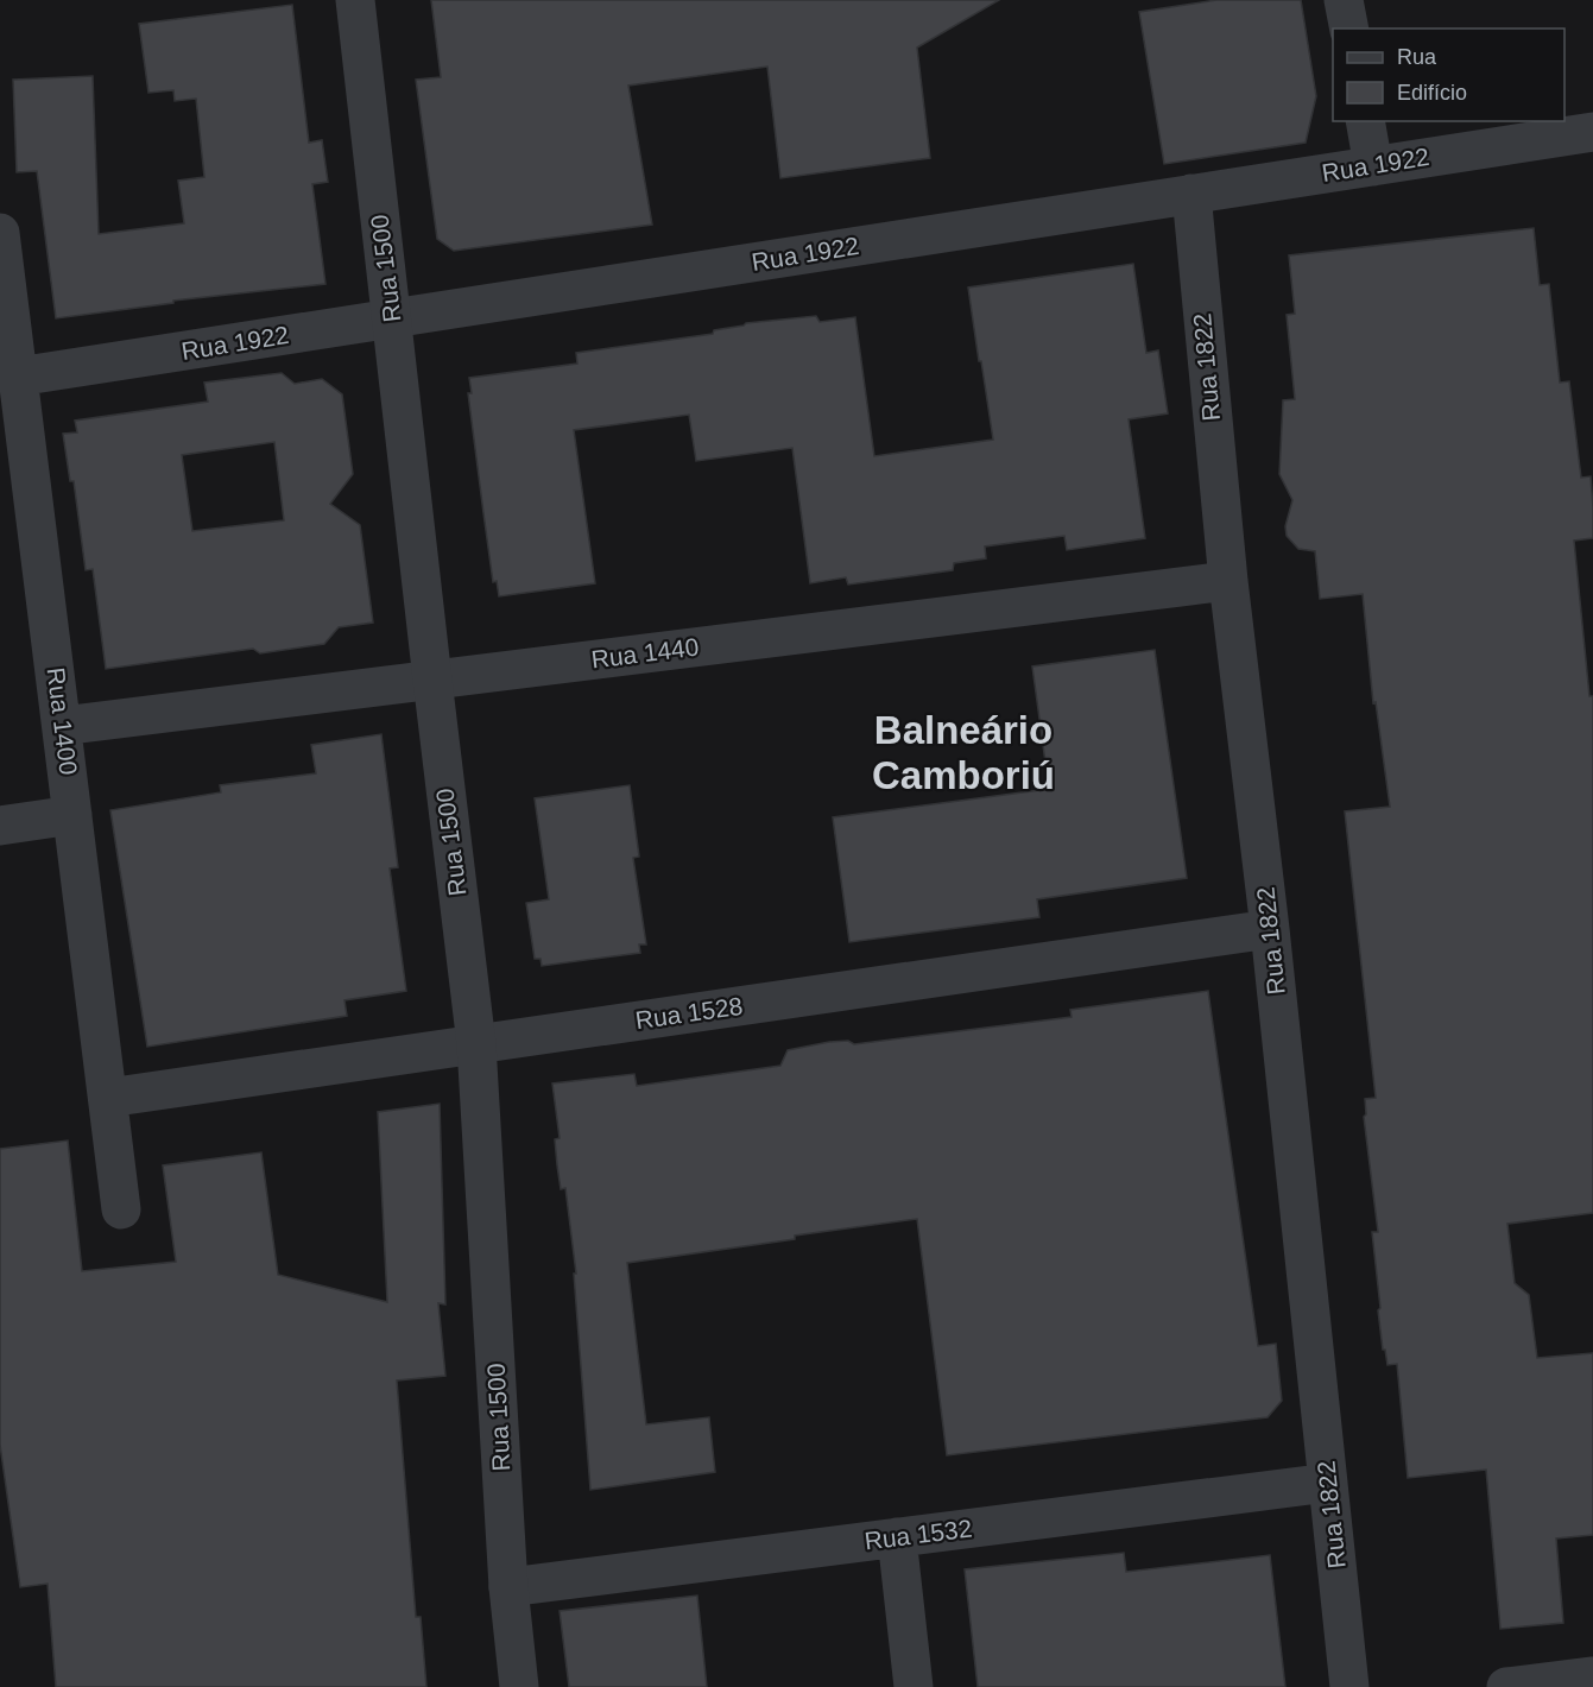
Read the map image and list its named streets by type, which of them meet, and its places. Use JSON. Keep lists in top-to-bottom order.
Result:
{
  "streets": {
    "street": [
      "Rua 1922",
      "Rua 1500",
      "Rua 1822",
      "Rua 1440",
      "Rua 1400",
      "Rua 1528",
      "Rua 1532"
    ]
  },
  "crossings": [
    ["Rua 1922", "Rua 1500"],
    ["Rua 1922", "Rua 1822"],
    ["Rua 1922", "Rua 1400"],
    ["Rua 1500", "Rua 1440"],
    ["Rua 1500", "Rua 1528"],
    ["Rua 1500", "Rua 1532"],
    ["Rua 1822", "Rua 1440"],
    ["Rua 1822", "Rua 1528"],
    ["Rua 1822", "Rua 1532"],
    ["Rua 1440", "Rua 1400"],
    ["Rua 1400", "Rua 1528"]
  ],
  "districts": ["Balneário Camboriú"],
  "legend": ["Rua", "Edifício"]
}
